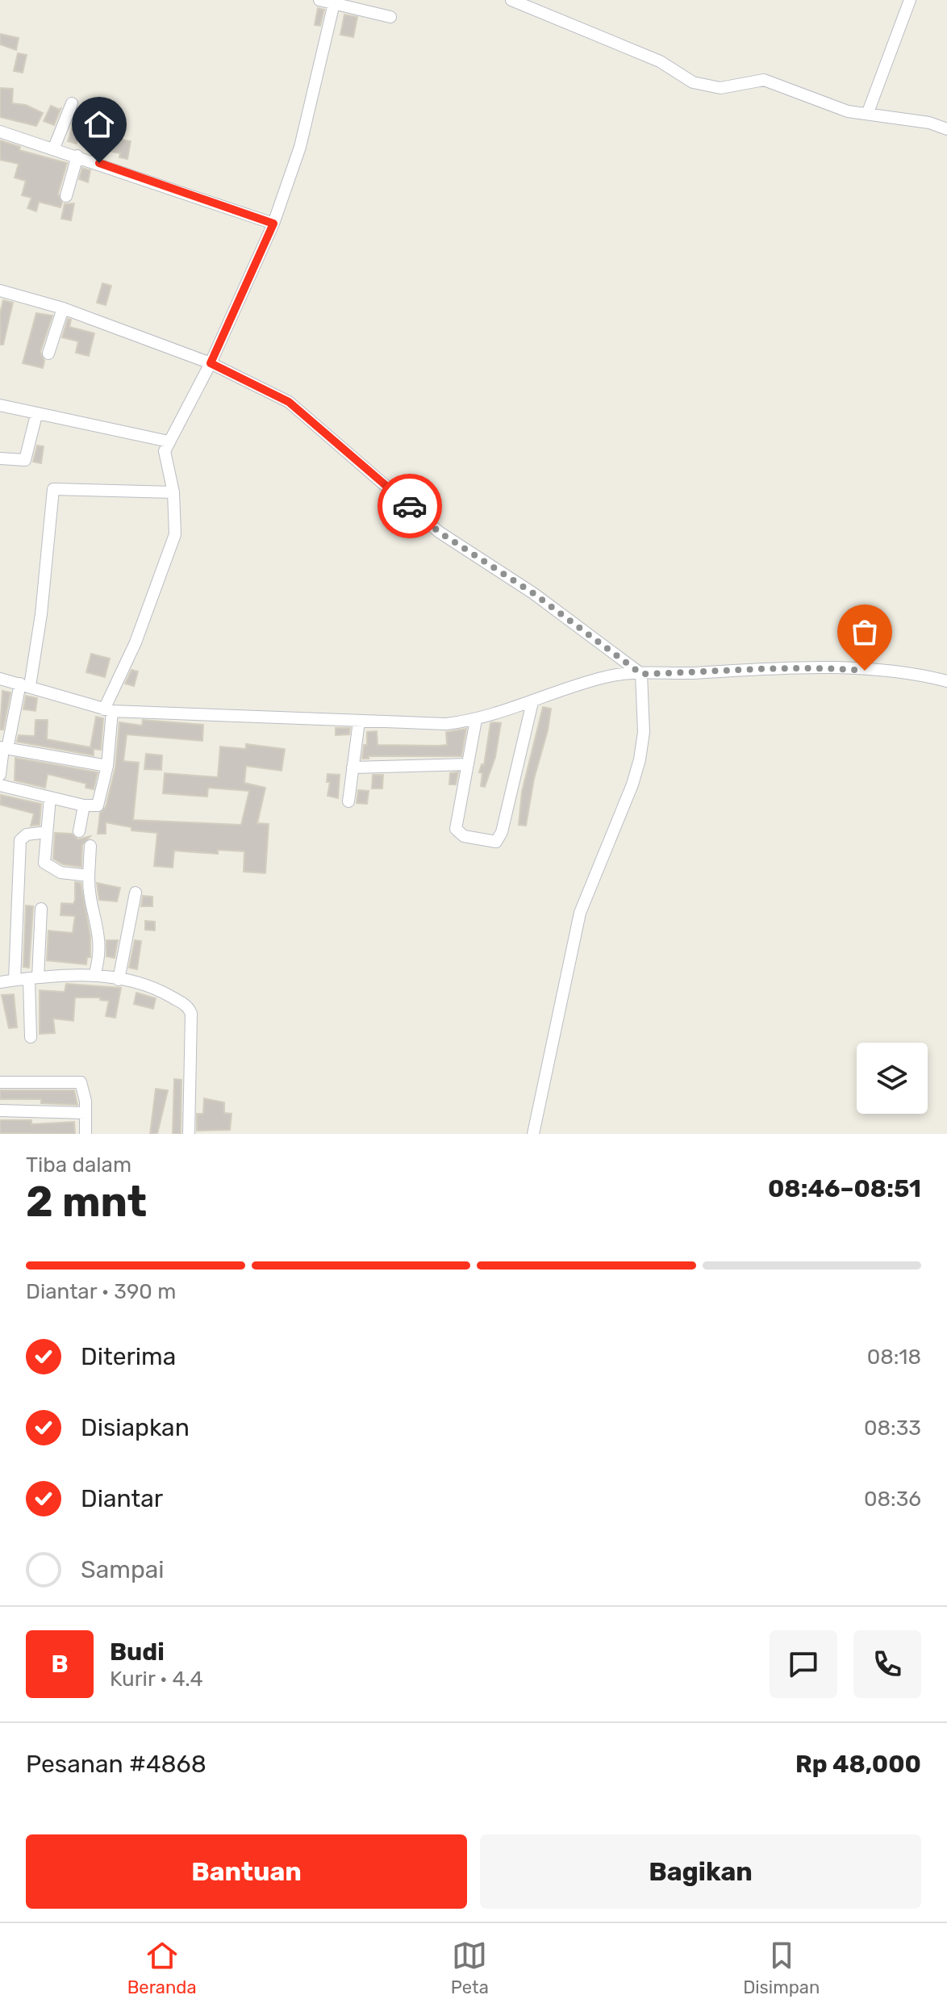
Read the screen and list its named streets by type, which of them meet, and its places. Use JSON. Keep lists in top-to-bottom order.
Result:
{
  "page": {
    "heading": ["2 mnt", "Tiba dalam", "08:46–08:51"],
    "panel": [
      "Budi",
      "Kurir · 4.4",
      "Pesanan #4868",
      "Rp 48,000"
    ],
    "bar": "Diantar · 390 m",
    "list": [
      ["Diterima", "08:18"],
      ["Disiapkan", "08:33"],
      ["Diantar", "08:36"],
      "Sampai"
    ],
    "round": "B",
    "buttons": ["Bantuan", "Bagikan"],
    "tabs": ["Beranda", "Peta", "Disimpan"]
  }
}
